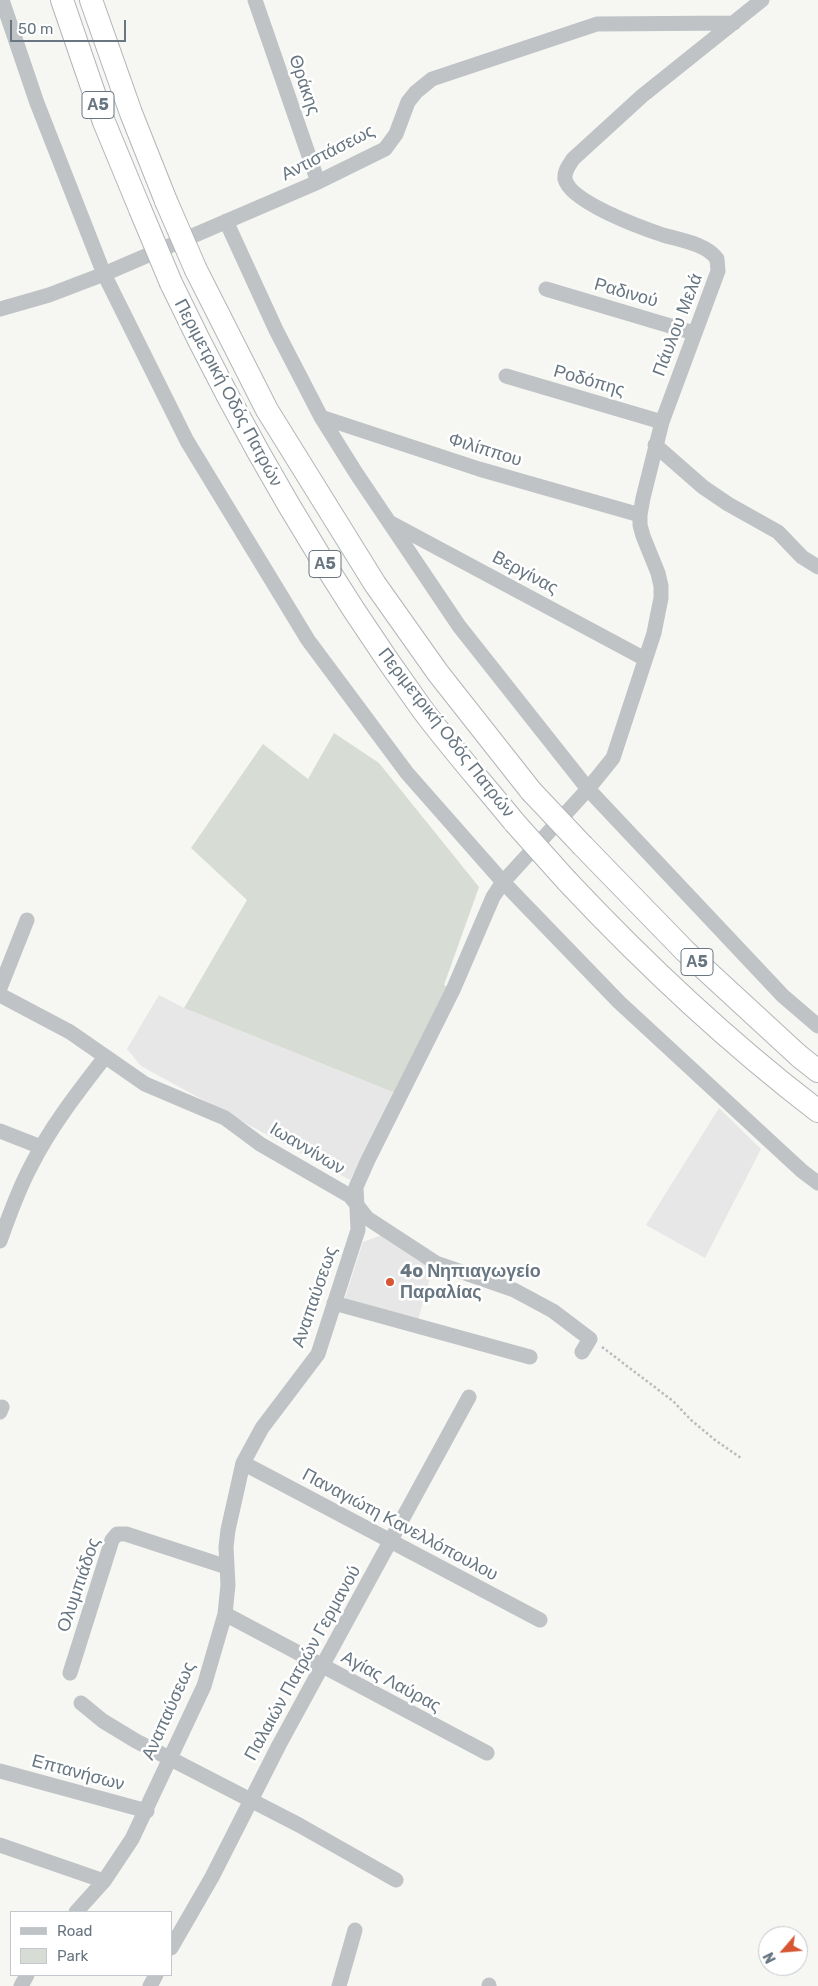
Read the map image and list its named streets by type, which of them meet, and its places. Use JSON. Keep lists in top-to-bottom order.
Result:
{
  "streets": {
    "highway": ["Α5", "Περιμετρική Οδός Πατρών"],
    "street": [
      "Θράκης",
      "Αντιστάσεως",
      "Ραδινού",
      "Πάυλου Μελά",
      "Ροδόπης",
      "Φιλίππου",
      "Βεργίνας",
      "Ιωαννίνων",
      "Αναπαύσεως",
      "Παναγιώτη Κανελλόπουλου",
      "Ολυμπιάδος",
      "Παλαιών Πατρών Γερμανού",
      "Αγίας Λαύρας",
      "Επτανήσων"
    ]
  },
  "crossings": [
    ["Θράκης", "Αντιστάσεως"],
    ["Αντιστάσεως", "Πάυλου Μελά"],
    ["Ραδινού", "Πάυλου Μελά"],
    ["Πάυλου Μελά", "Ροδόπης"],
    ["Πάυλου Μελά", "Φιλίππου"],
    ["Πάυλου Μελά", "Βεργίνας"],
    ["Πάυλου Μελά", "Αναπαύσεως"],
    ["Ιωαννίνων", "Αναπαύσεως"],
    ["Αναπαύσεως", "Παναγιώτη Κανελλόπουλου"],
    ["Αναπαύσεως", "Ολυμπιάδος"],
    ["Αναπαύσεως", "Αγίας Λαύρας"],
    ["Αναπαύσεως", "Επτανήσων"],
    ["Παναγιώτη Κανελλόπουλου", "Παλαιών Πατρών Γερμανού"],
    ["Παλαιών Πατρών Γερμανού", "Αγίας Λαύρας"]
  ],
  "places": ["4o Νηπιαγωγείο Παραλίας"],
  "legend": ["Road", "Park"],
  "scale_bar": "50 m",
  "north": "bottom left"
}
